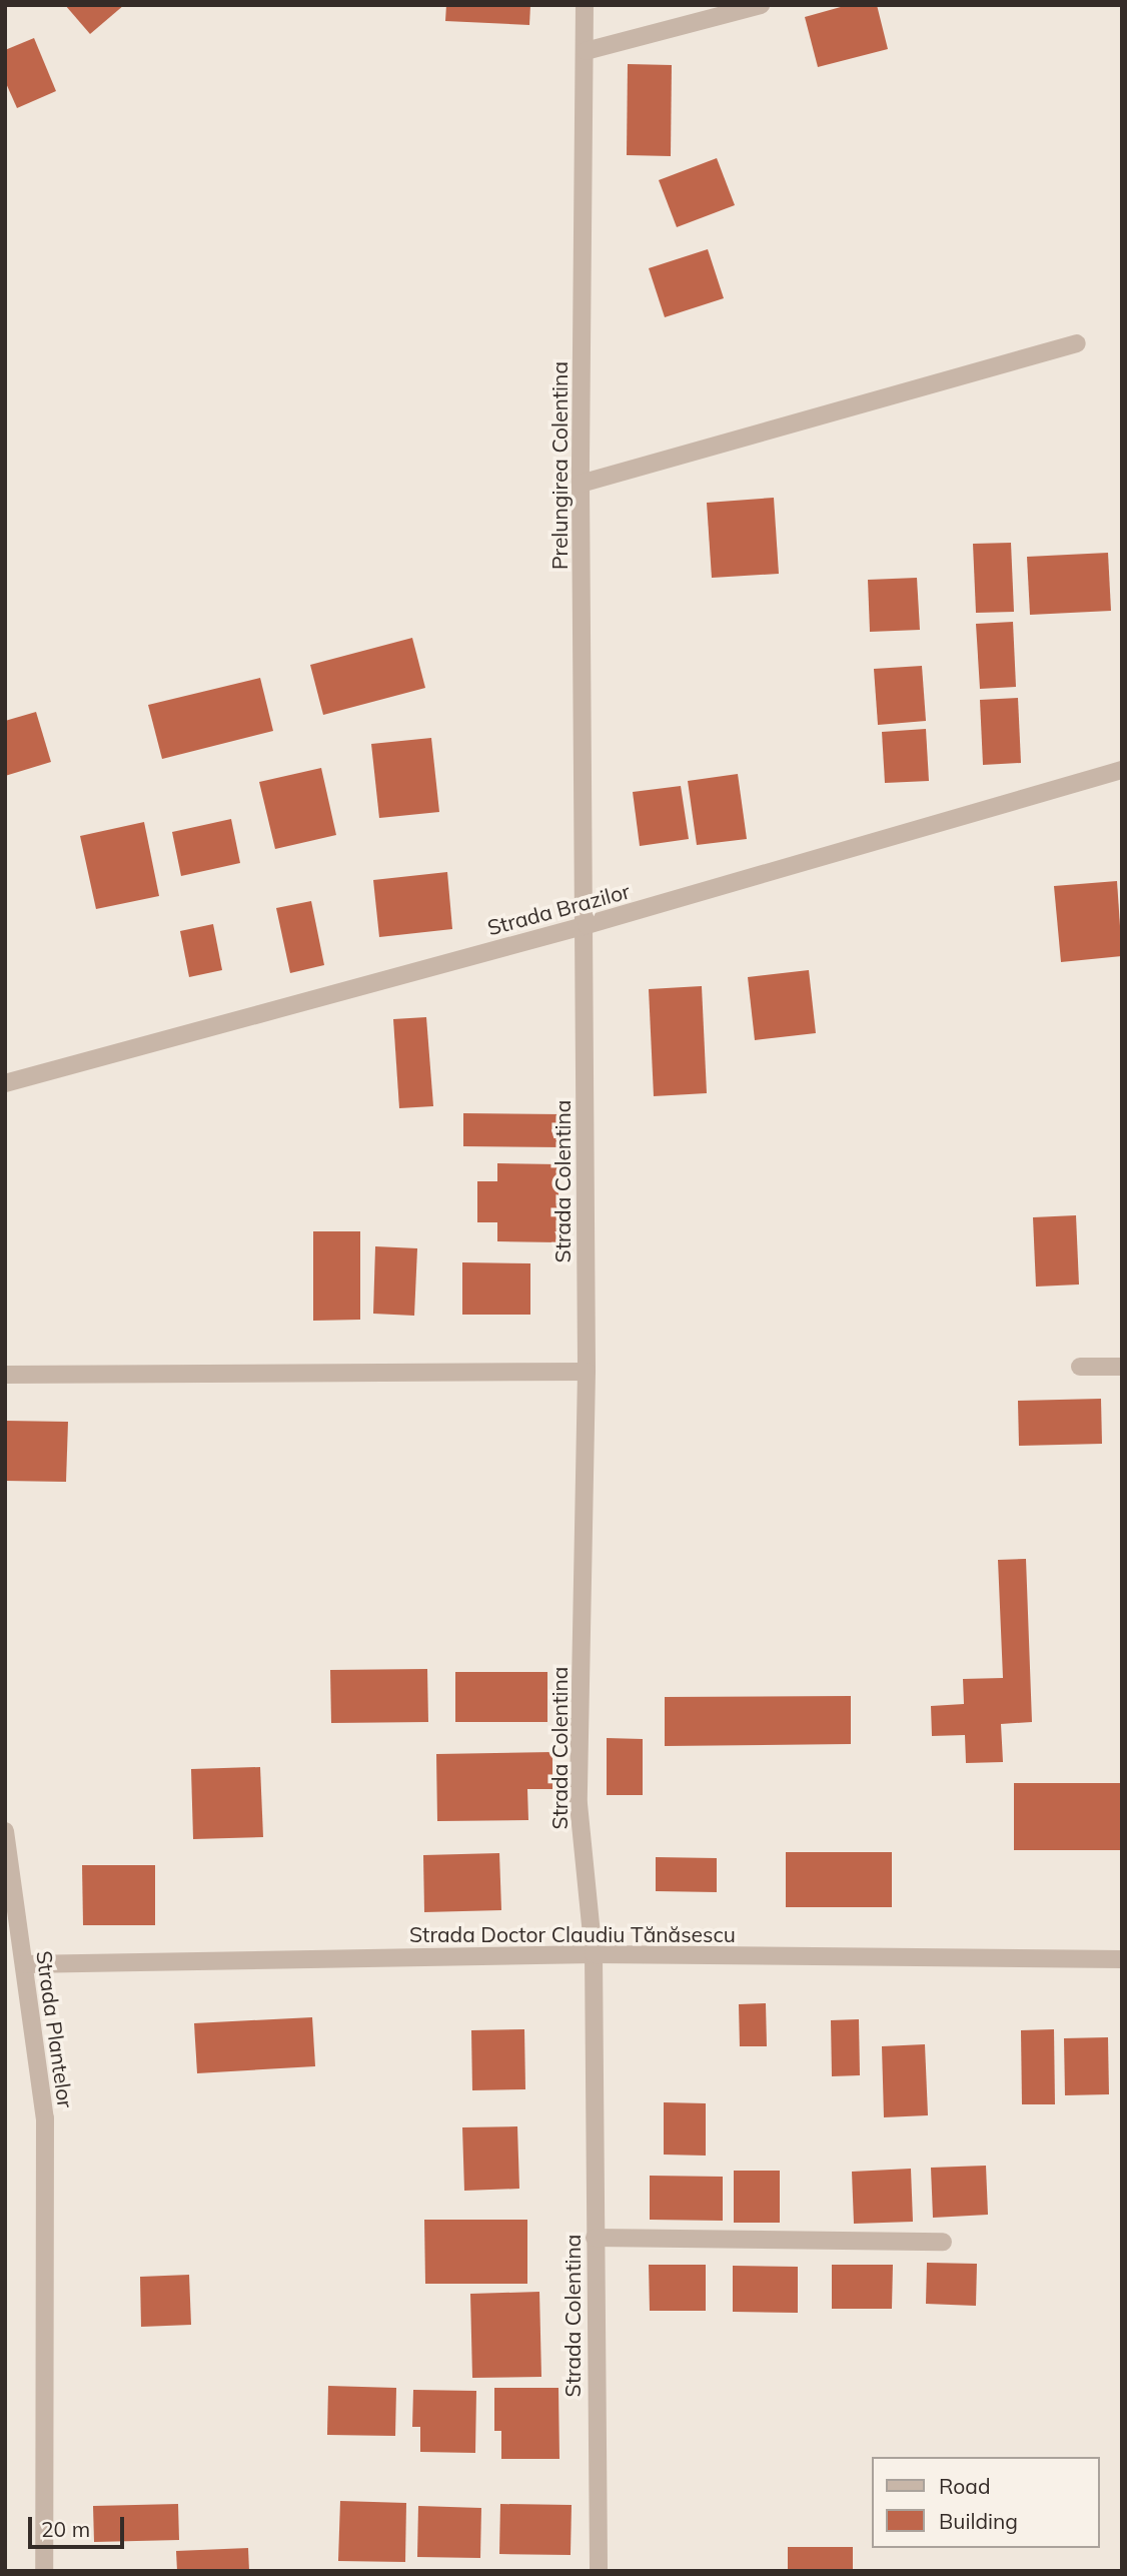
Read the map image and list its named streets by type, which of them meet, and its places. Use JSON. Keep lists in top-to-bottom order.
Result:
{
  "streets": {
    "street": [
      "Prelungirea Colentina",
      "Strada Brazilor",
      "Strada Colentina",
      "Strada Doctor Claudiu Tănăsescu",
      "Strada Plantelor"
    ]
  },
  "crossings": [
    ["Prelungirea Colentina", "Strada Brazilor"],
    ["Prelungirea Colentina", "Strada Colentina"],
    ["Strada Brazilor", "Strada Colentina"],
    ["Strada Colentina", "Strada Doctor Claudiu Tănăsescu"],
    ["Strada Doctor Claudiu Tănăsescu", "Strada Plantelor"]
  ],
  "legend": ["Road", "Building"],
  "scale_bar": "20 m"
}
